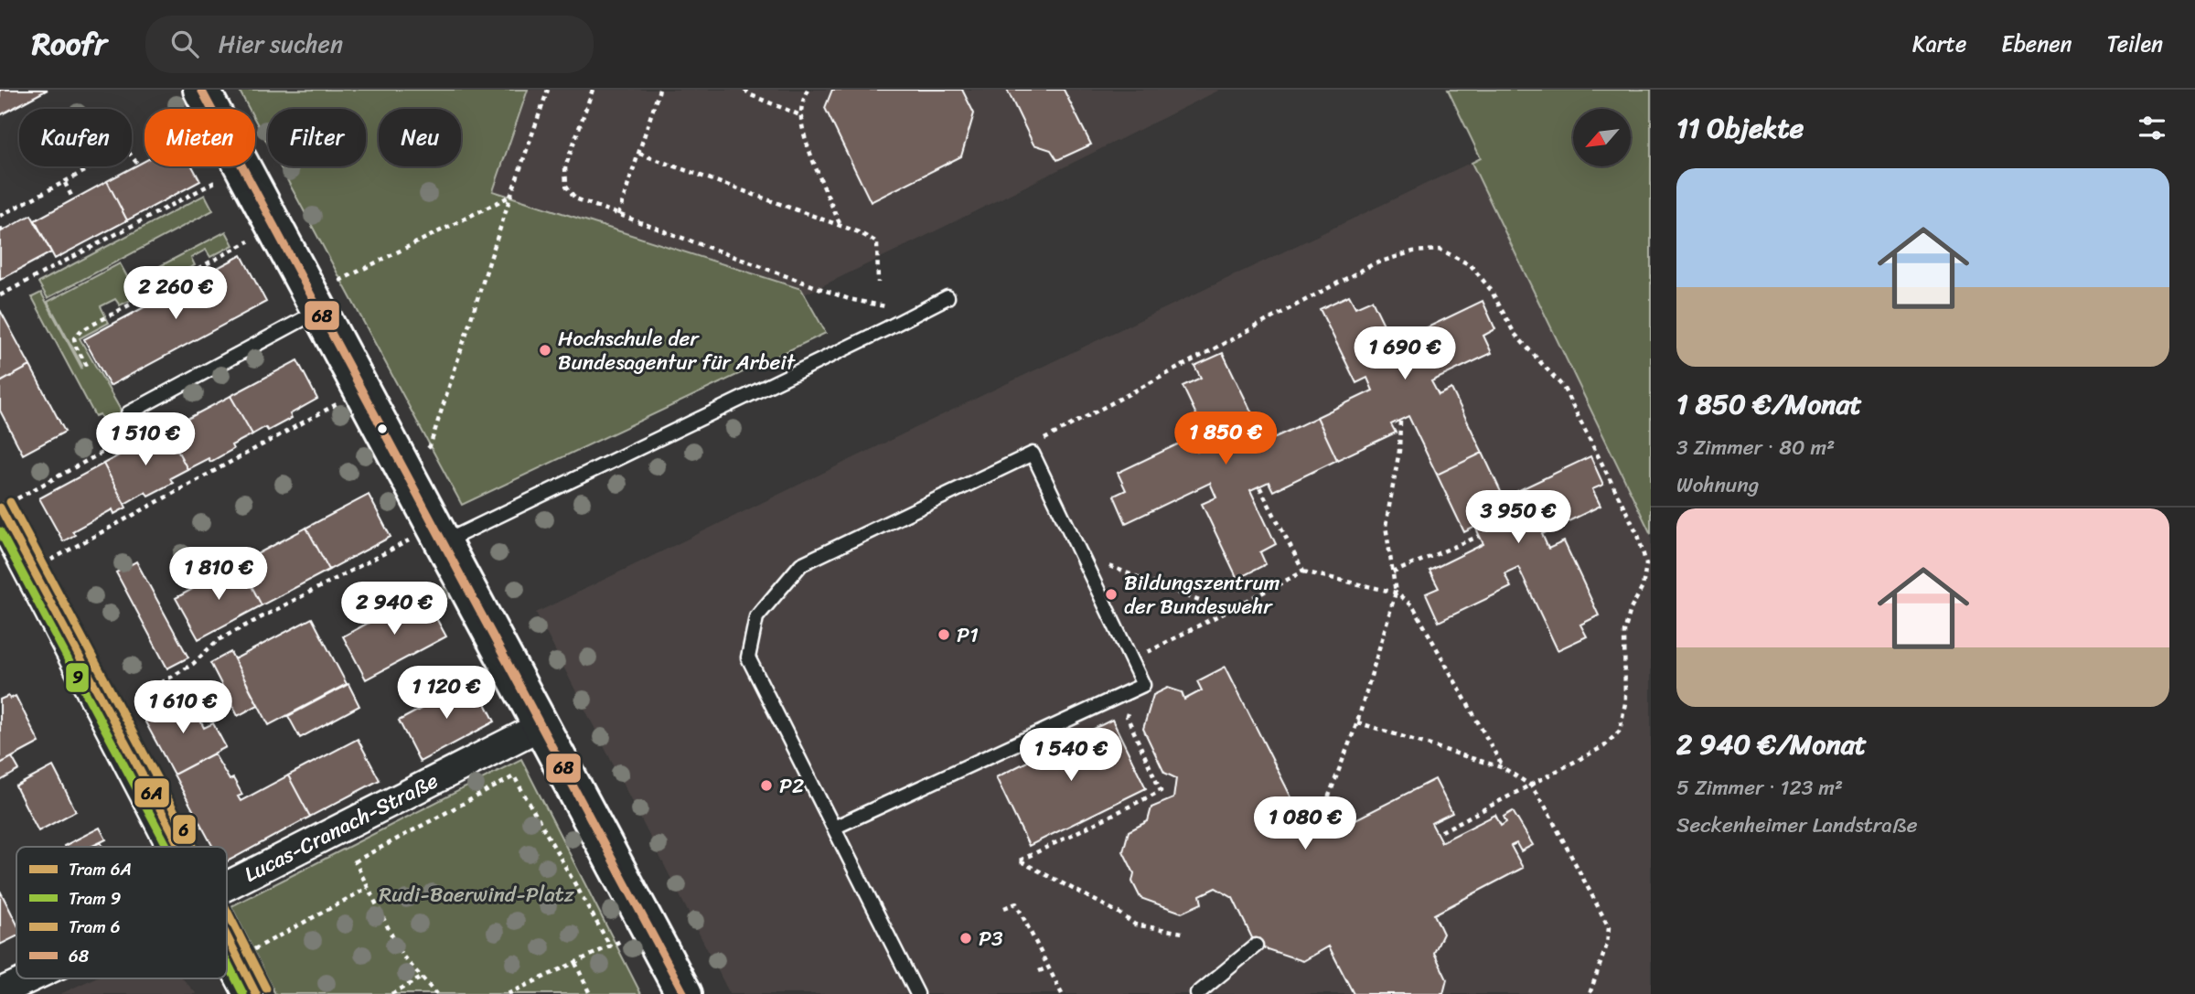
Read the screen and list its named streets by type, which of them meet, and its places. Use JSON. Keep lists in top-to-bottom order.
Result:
{
  "streets": {
    "street": ["Lucas-Cranach-Straße"]
  },
  "parks": ["Rudi-Baerwind-Platz"],
  "places": [
    "Hochschule der Bundesagentur für Arbeit",
    "Bildungszentrum der Bundeswehr",
    "P1",
    "P2",
    "P3"
  ],
  "lines": [
    "transit line 68",
    "tram line 6",
    "tram line 6A",
    "tram line 9"
  ],
  "legend": [
    "Tram 6A",
    "Tram 9",
    "Tram 6",
    "68"
  ],
  "north": "bottom left",
  "page": {
    "header": "Roofr",
    "search": "Hier suchen",
    "nav": ["Karte", "Ebenen", "Teilen"],
    "heading": "11 Objekte",
    "chip": [
      "Kaufen",
      "Mieten",
      "Filter",
      "Neu"
    ],
    "list": [
      {
        "name": "1 850 €/Monat",
        "note": "3 Zimmer · 80 m² · Wohnung"
      },
      {
        "name": "2 940 €/Monat",
        "note": "5 Zimmer · 123 m² · Seckenheimer Landstraße"
      }
    ],
    "price": [
      "2 260 €",
      "1 690 €",
      "1 850 €",
      "1 510 €",
      "3 950 €",
      "1 810 €",
      "2 940 €",
      "1 120 €",
      "1 610 €",
      "1 540 €",
      "1 080 €"
    ]
  }
}
